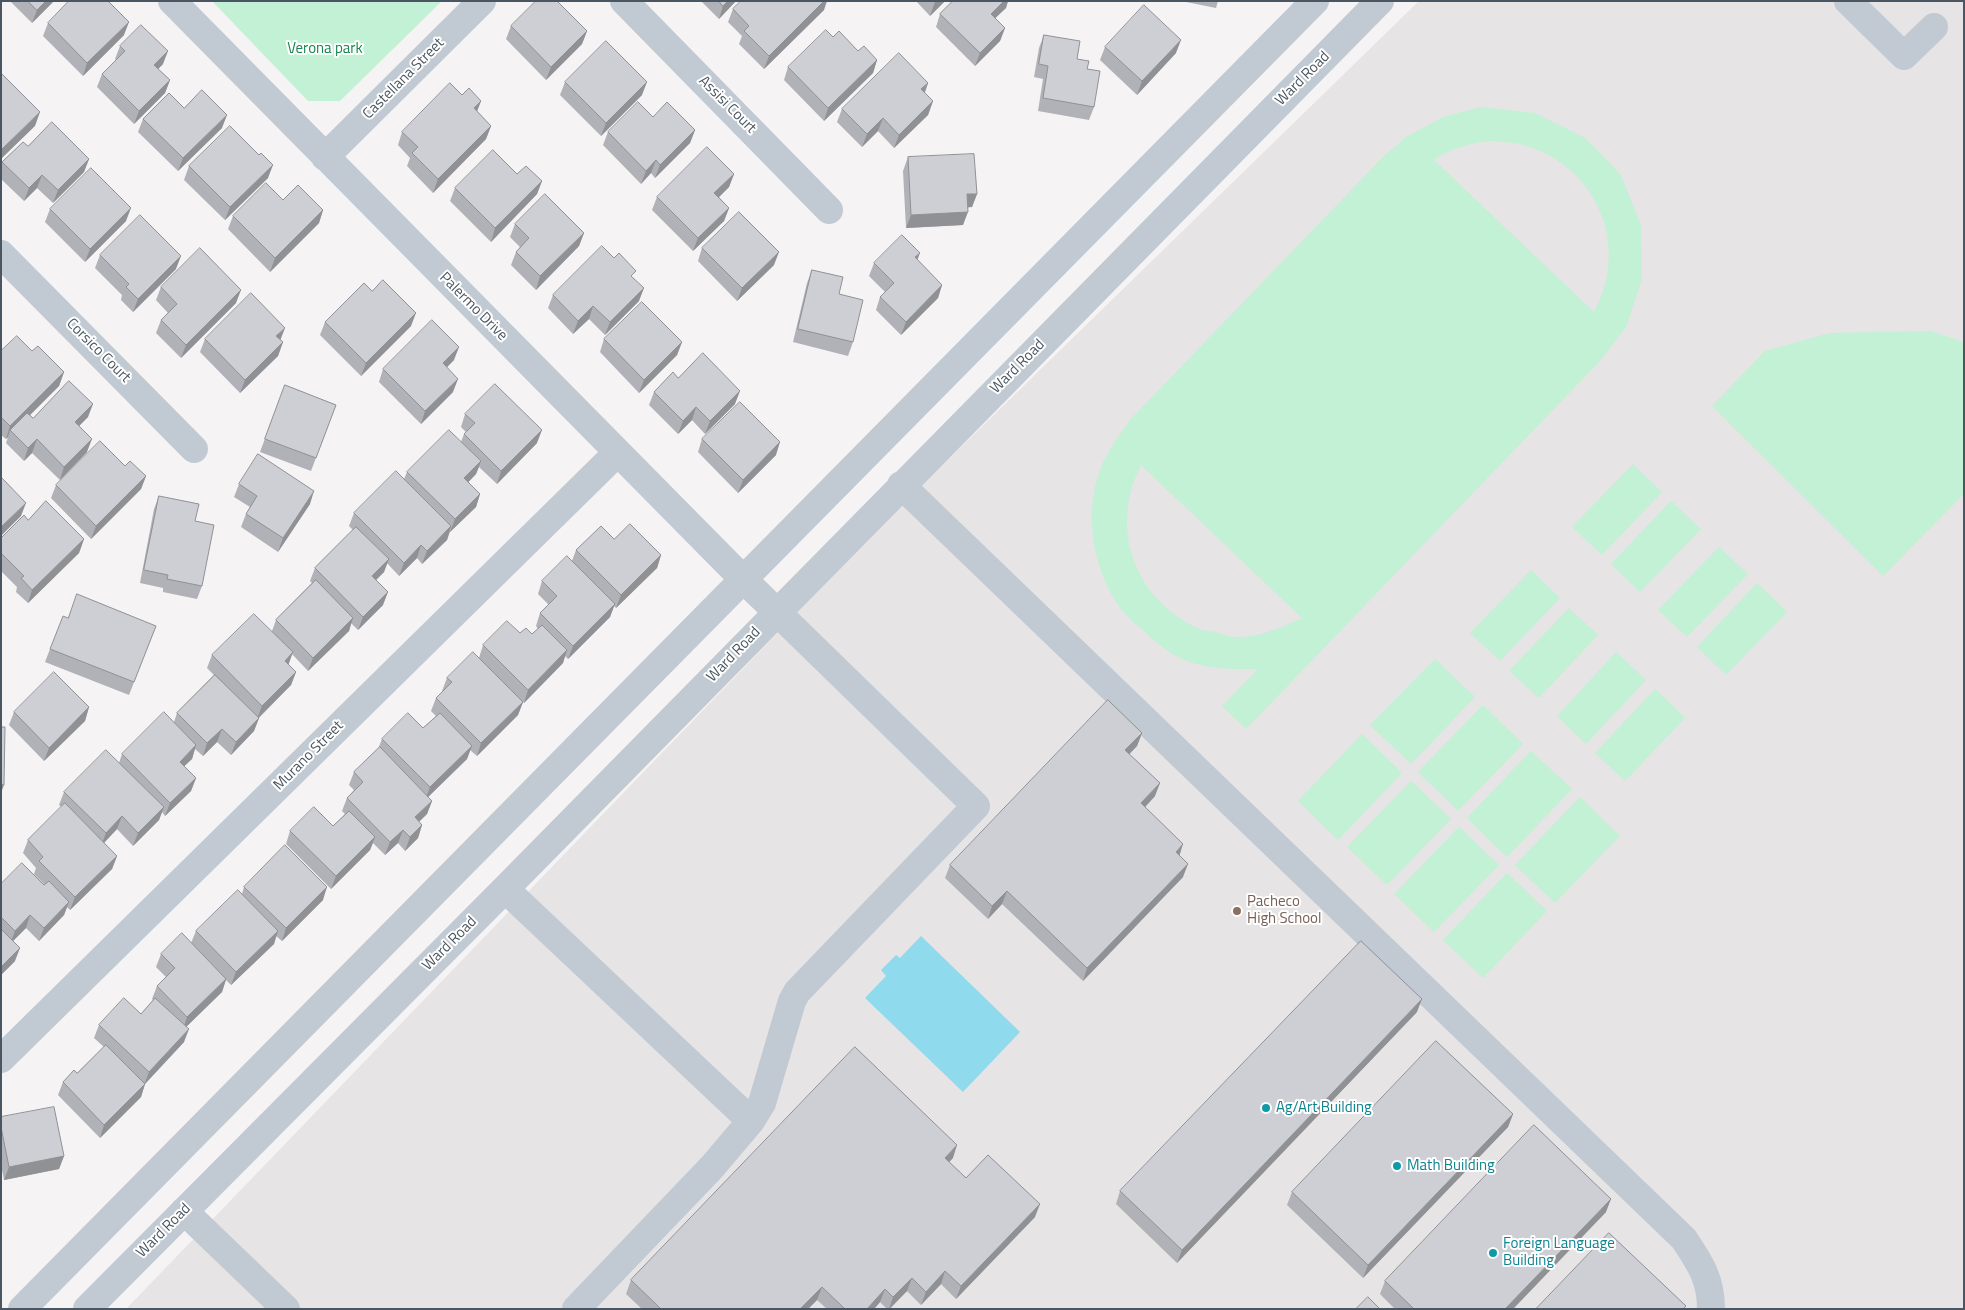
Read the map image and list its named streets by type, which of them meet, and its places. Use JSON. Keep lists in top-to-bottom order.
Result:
{
  "streets": {
    "street": [
      "Castellana Street",
      "Ward Road",
      "Assisi Court",
      "Palermo Drive",
      "Corsico Court",
      "Murano Street"
    ]
  },
  "crossings": [
    ["Castellana Street", "Palermo Drive"],
    ["Ward Road", "Palermo Drive"],
    ["Palermo Drive", "Murano Street"]
  ],
  "parks": ["Verona park"],
  "places": [
    "Pacheco High School",
    "Ag/Art Building",
    "Math Building",
    "Foreign Language Building"
  ]
}
